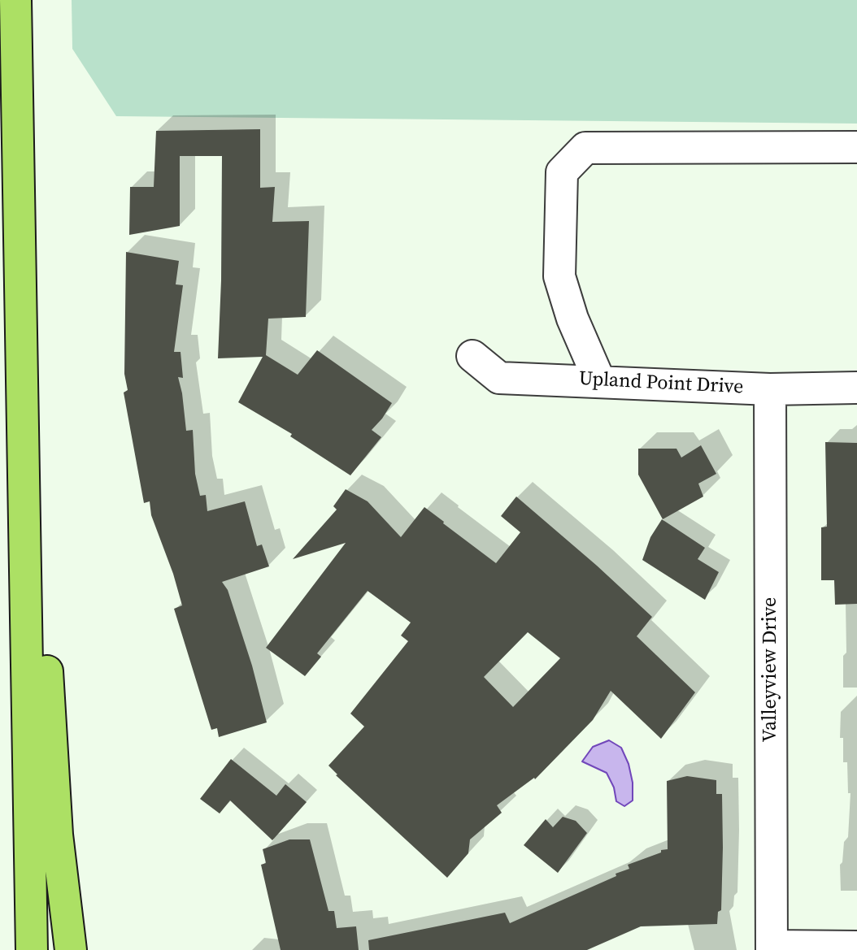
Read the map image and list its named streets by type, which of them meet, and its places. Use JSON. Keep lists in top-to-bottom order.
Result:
{
  "streets": {
    "street": ["Upland Point Drive", "Valleyview Drive"]
  },
  "crossings": [
    ["Upland Point Drive", "Valleyview Drive"]
  ]
}
